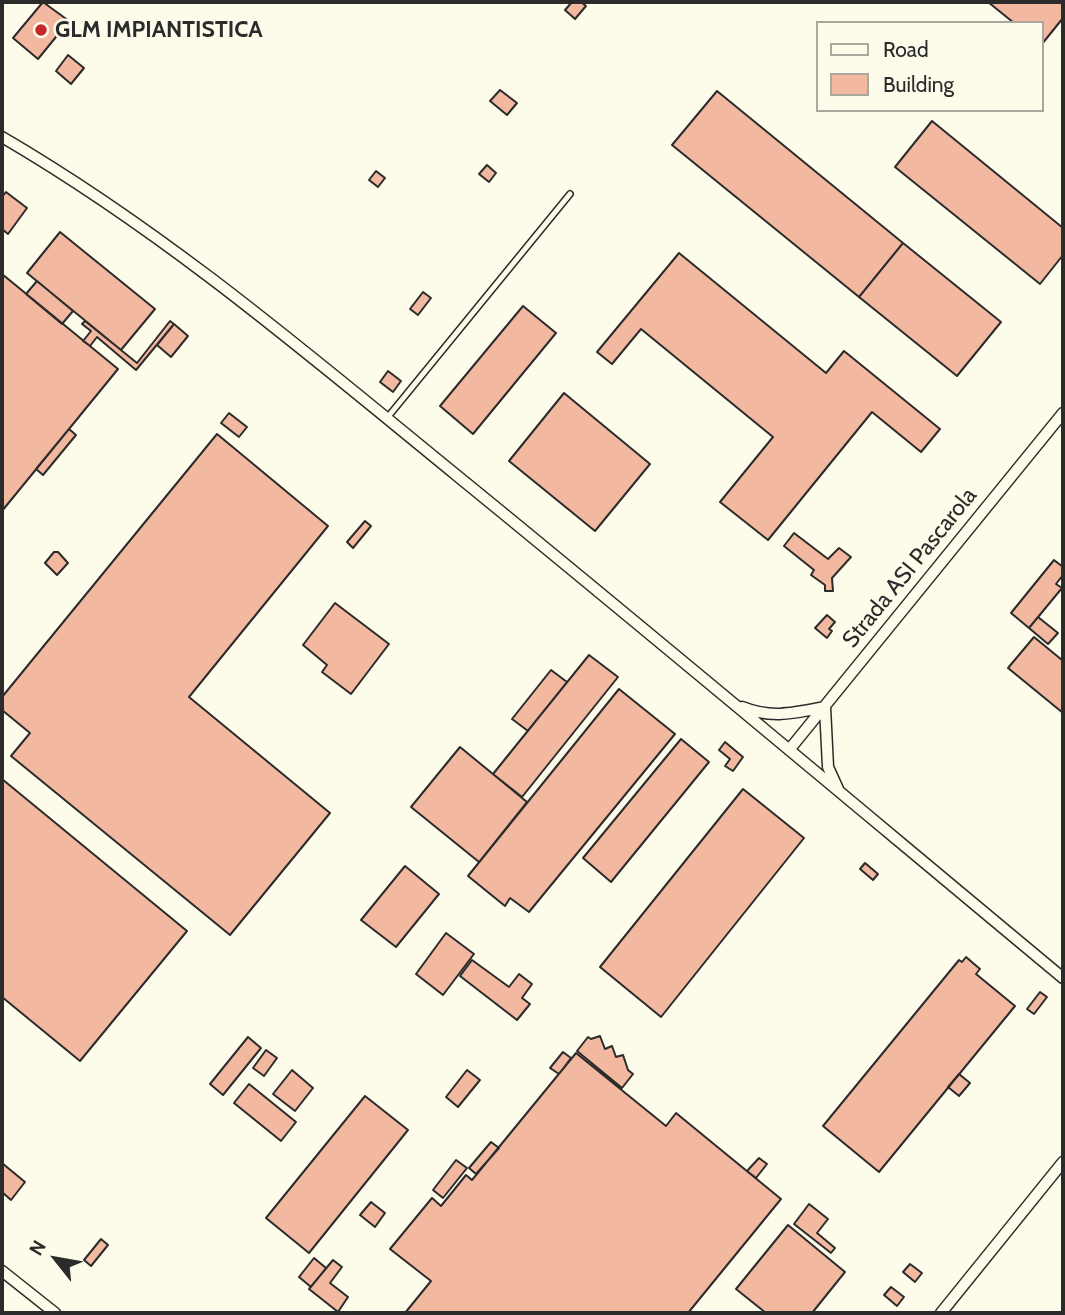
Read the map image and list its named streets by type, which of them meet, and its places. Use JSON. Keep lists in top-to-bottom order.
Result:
{
  "streets": {
    "street": ["Strada ASI Pascarola"]
  },
  "places": ["GLM IMPIANTISTICA"],
  "legend": ["Road", "Building"],
  "north": "top left"
}
